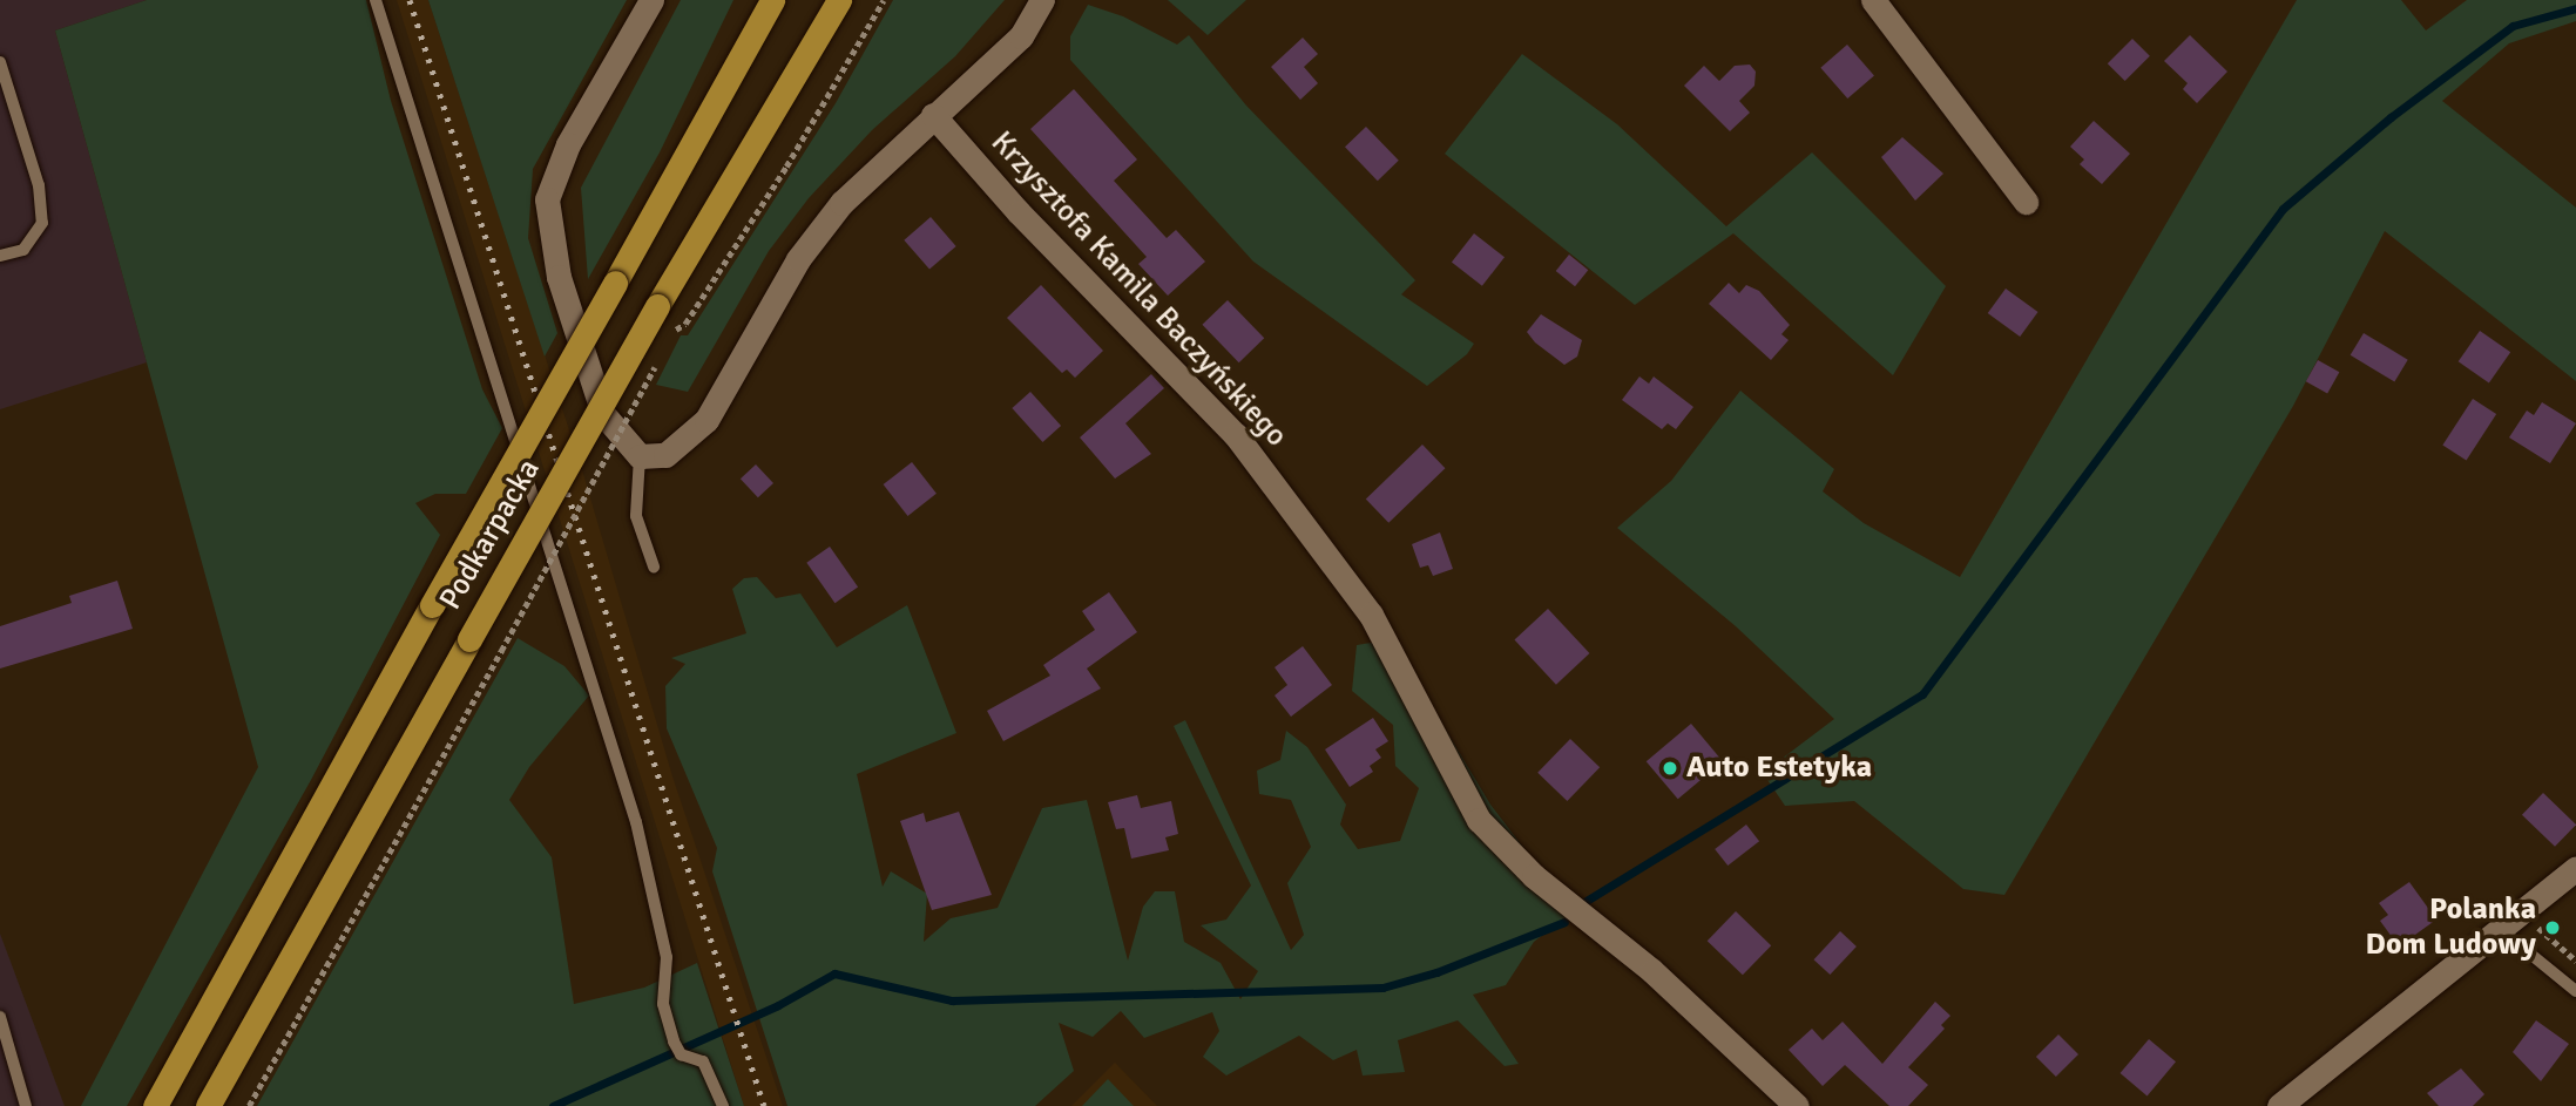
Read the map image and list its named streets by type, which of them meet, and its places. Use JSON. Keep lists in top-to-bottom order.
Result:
{
  "streets": {
    "main road": ["Podkarpacka"],
    "street": ["Krzysztofa Kamila Baczyńskiego"]
  },
  "places": ["Auto Estetyka", "Polanka Dom Ludowy"]
}
